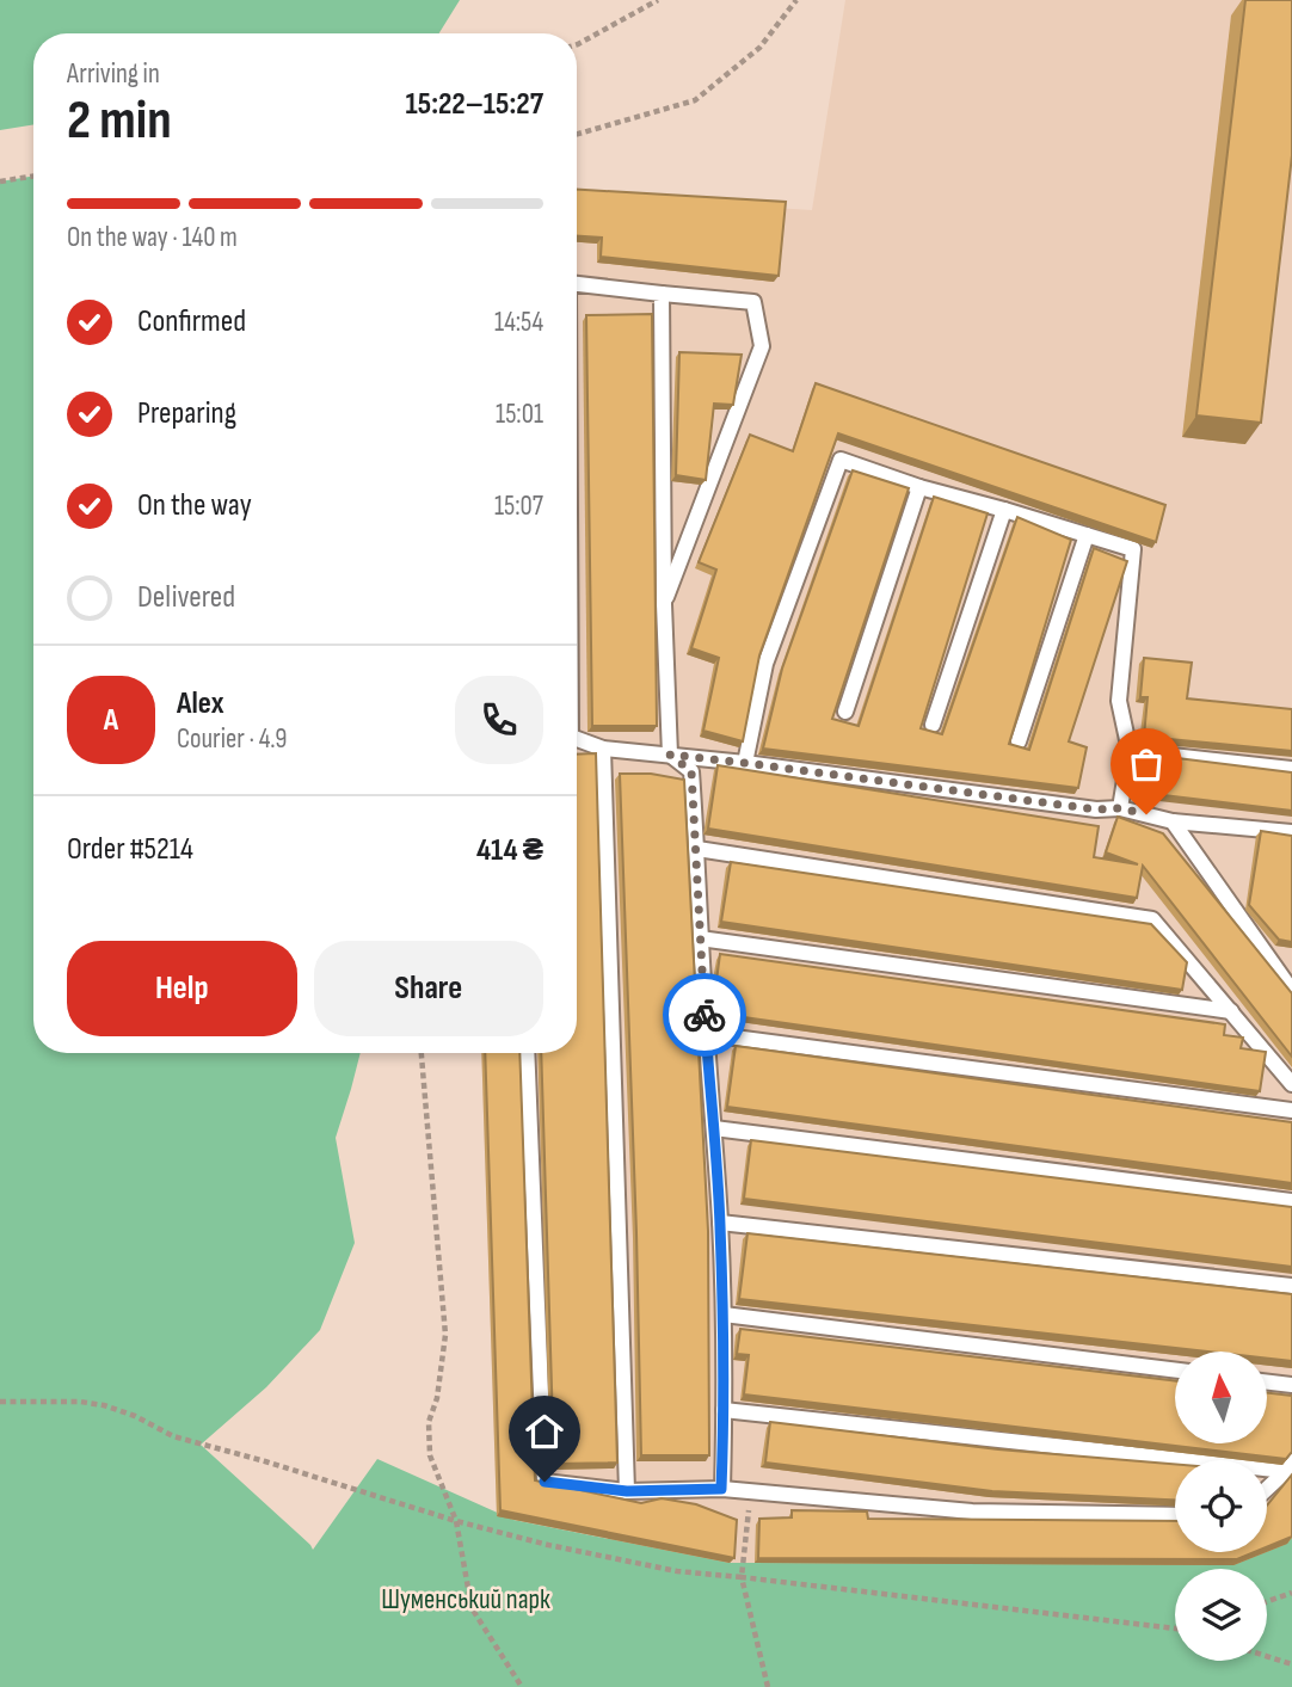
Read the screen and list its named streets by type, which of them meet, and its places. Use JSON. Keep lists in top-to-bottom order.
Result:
{
  "parks": ["Шуменський парк"],
  "north": "top",
  "page": {
    "heading": ["2 min", "Arriving in", "15:22–15:27"],
    "panel": [
      "Alex",
      "Courier · 4.9",
      "Order #5214",
      "414 ₴"
    ],
    "bar": "On the way · 140 m",
    "list": [
      ["Confirmed", "14:54"],
      ["Preparing", "15:01"],
      ["On the way", "15:07"],
      "Delivered"
    ],
    "round": "A",
    "buttons": ["Help", "Share"]
  }
}
